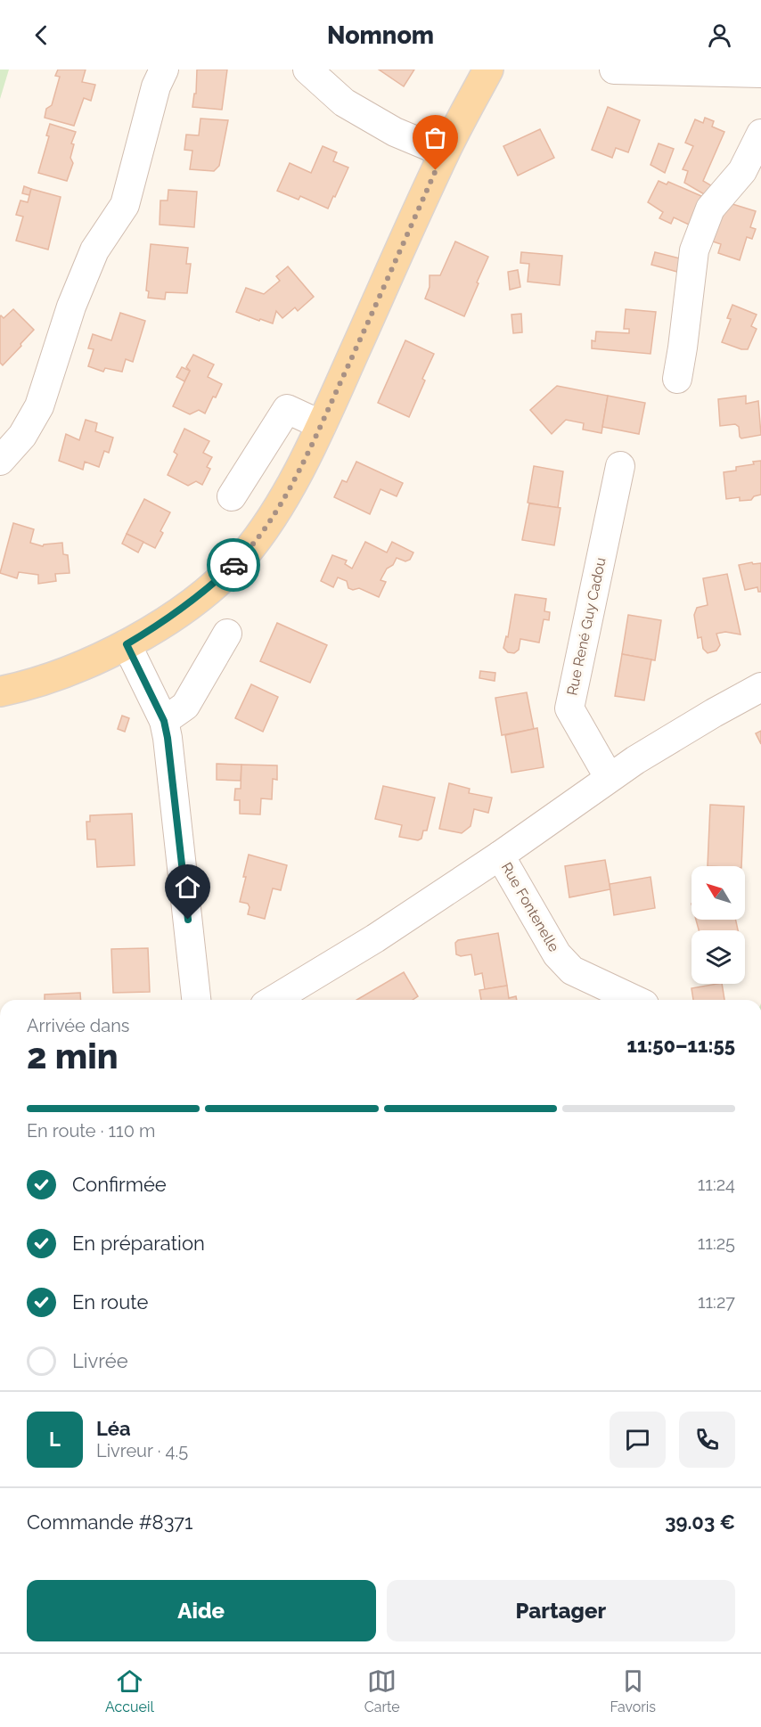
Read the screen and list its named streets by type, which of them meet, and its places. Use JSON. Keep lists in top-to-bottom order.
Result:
{
  "streets": {
    "street": ["Rue René Guy Cadou", "Rue Fontenelle"]
  },
  "north": "top left",
  "page": {
    "header": "Nomnom",
    "heading": ["2 min", "Arrivée dans", "11:50–11:55"],
    "panel": [
      "Léa",
      "Livreur · 4.5",
      "Commande #8371",
      "39.03 €"
    ],
    "bar": "En route · 110 m",
    "list": [
      ["Confirmée", "11:24"],
      ["En préparation", "11:25"],
      ["En route", "11:27"],
      "Livrée"
    ],
    "round": "L",
    "buttons": ["Aide", "Partager"],
    "tabs": ["Accueil", "Carte", "Favoris"]
  }
}
